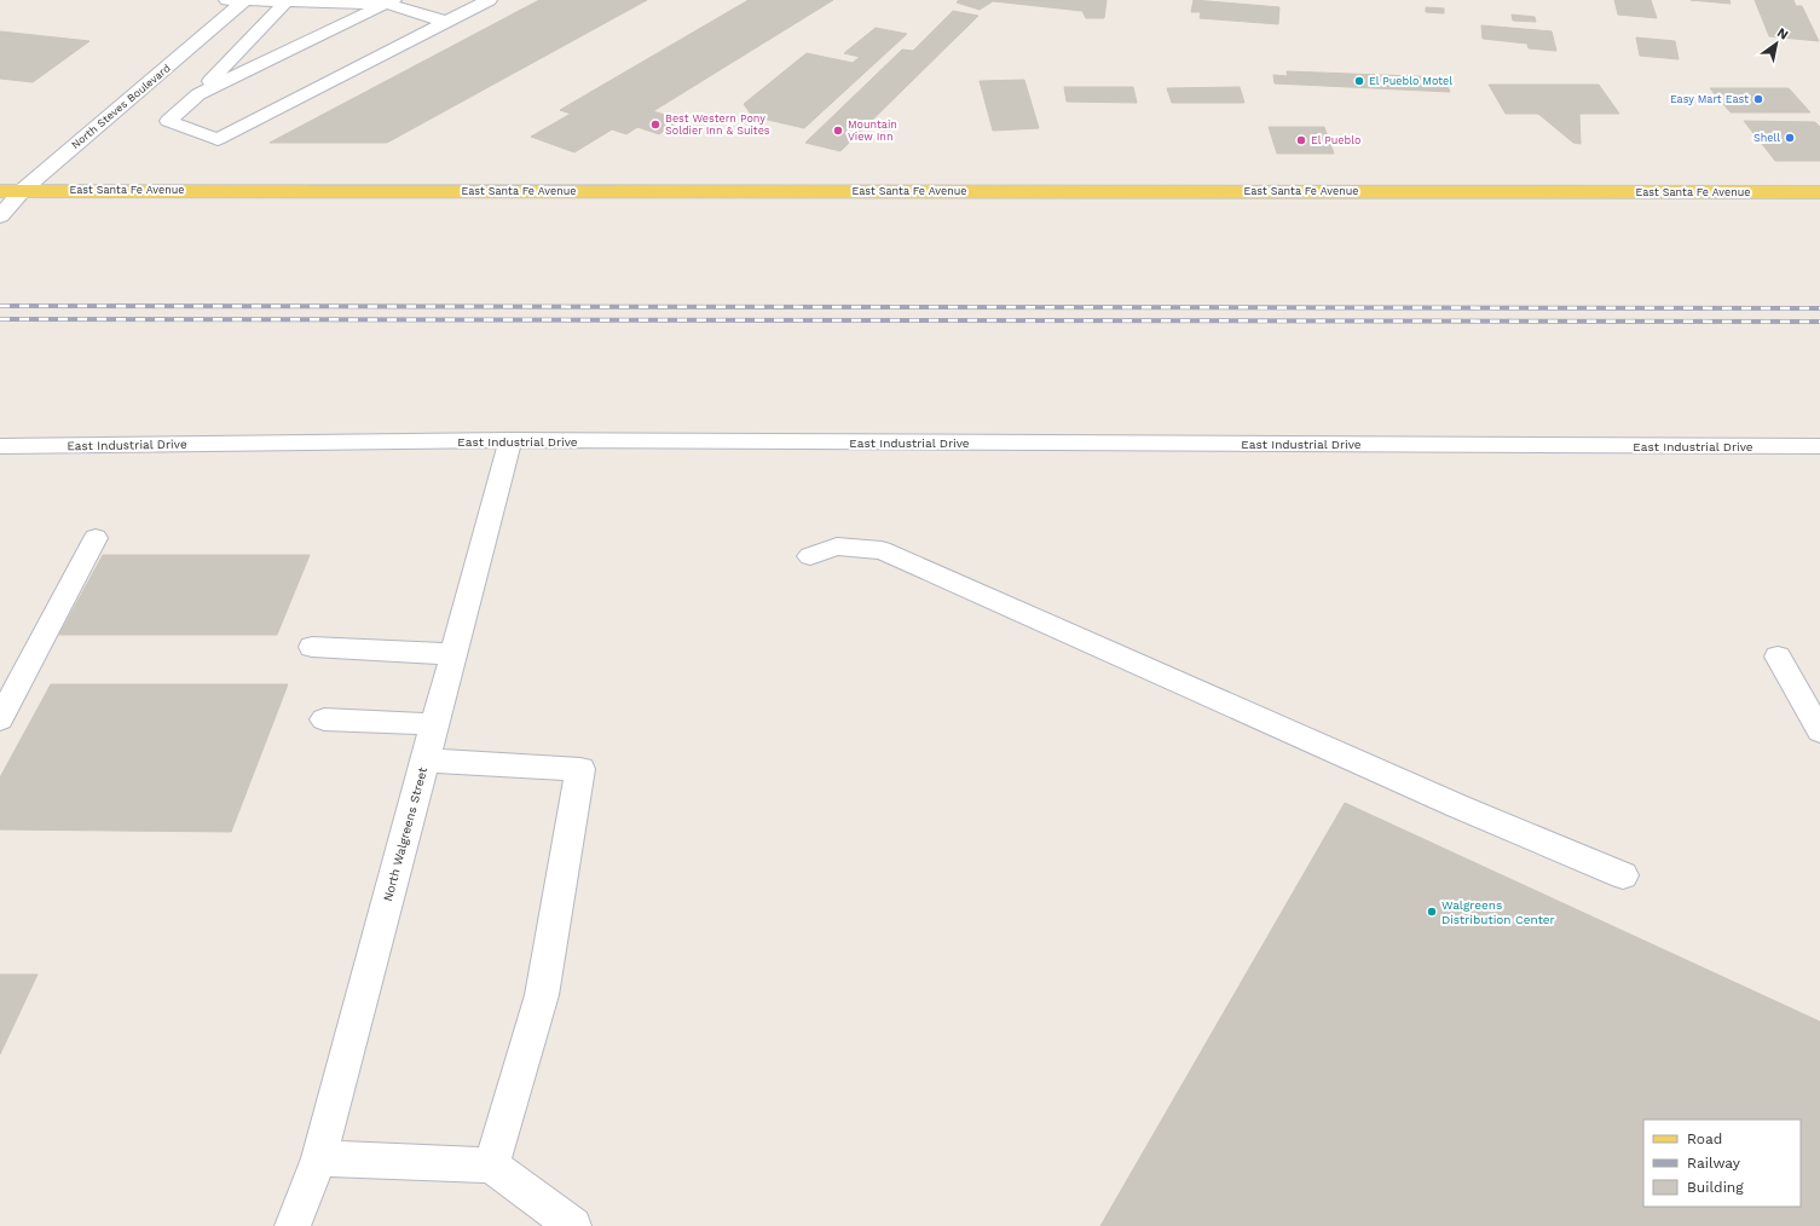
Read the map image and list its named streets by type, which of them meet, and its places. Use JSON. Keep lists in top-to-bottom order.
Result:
{
  "streets": {
    "main road": ["East Santa Fe Avenue"],
    "street": ["North Steves Boulevard", "East Industrial Drive", "North Walgreens Street"]
  },
  "crossings": [
    ["North Steves Boulevard", "East Santa Fe Avenue"],
    ["East Industrial Drive", "North Walgreens Street"]
  ],
  "places": [
    "El Pueblo Motel",
    "Easy Mart East",
    "Best Western Pony Soldier Inn & Suites",
    "Mountain View Inn",
    "Shell",
    "El Pueblo",
    "Walgreens Distribution Center"
  ],
  "legend": ["Road", "Railway", "Building"],
  "north": "top right"
}
